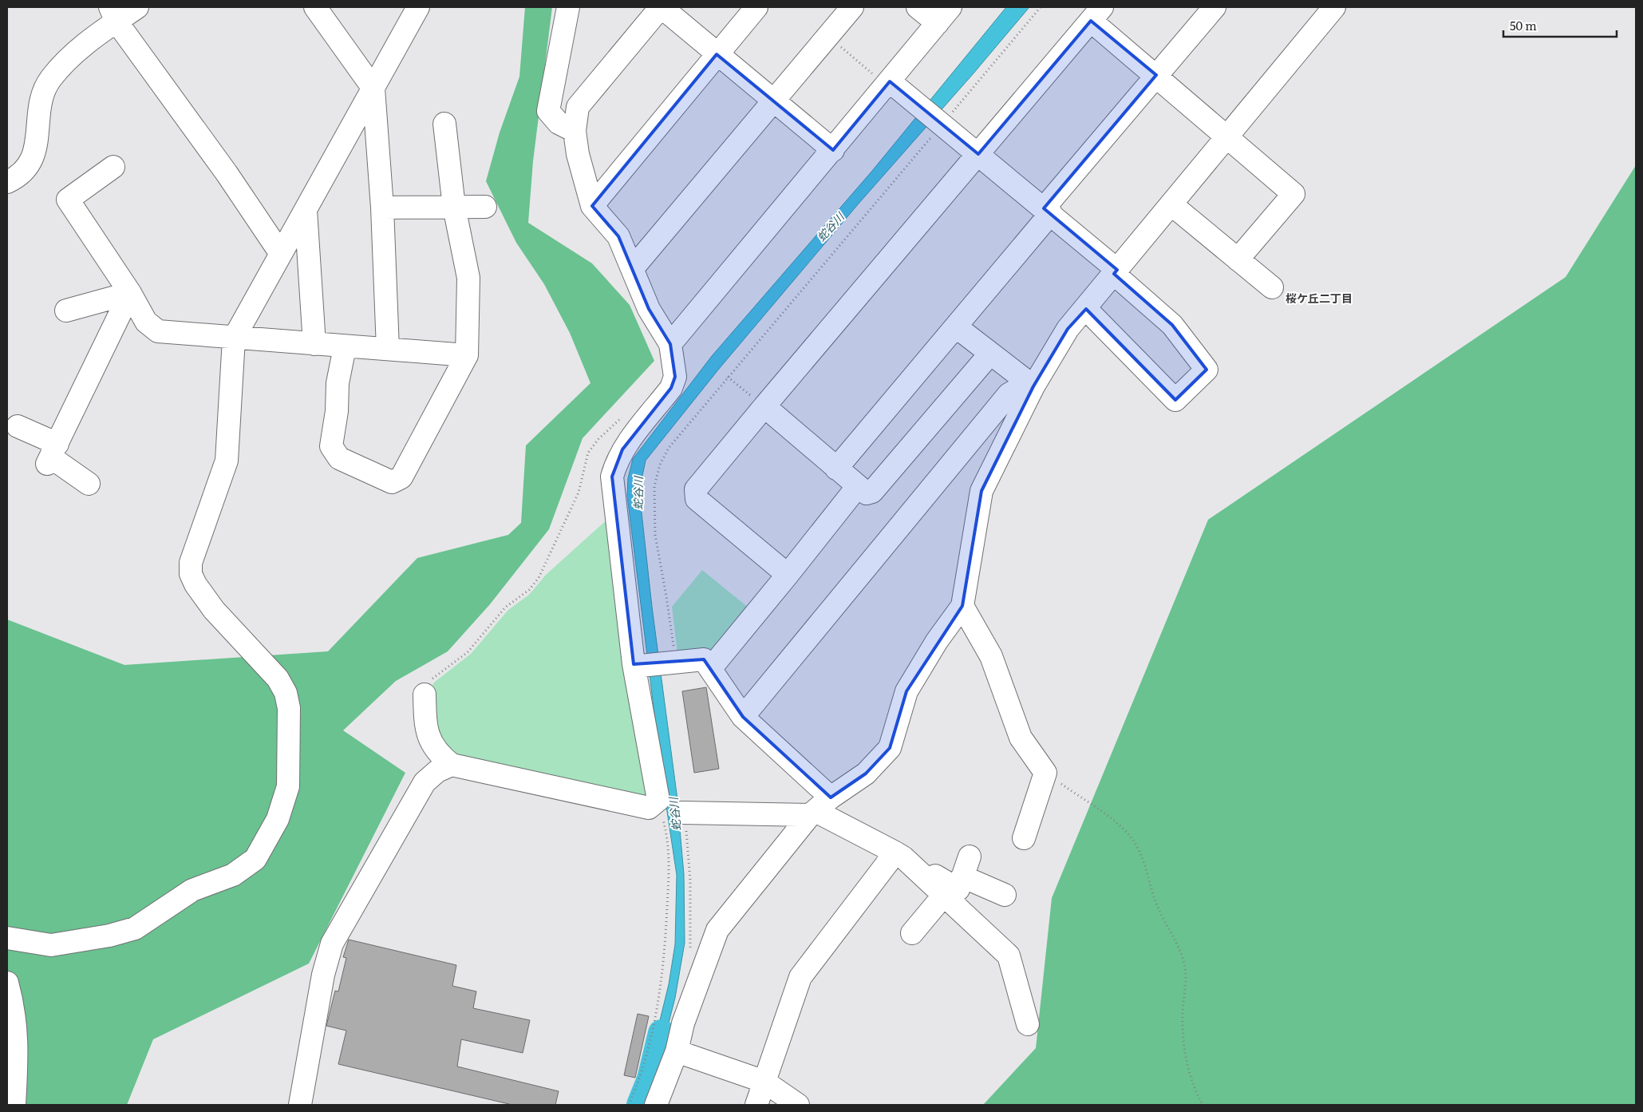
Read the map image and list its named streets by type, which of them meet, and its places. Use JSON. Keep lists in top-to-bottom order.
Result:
{
  "districts": ["桜ケ丘二丁目"],
  "water": ["蛇谷川"],
  "scale_bar": "50 m"
}
